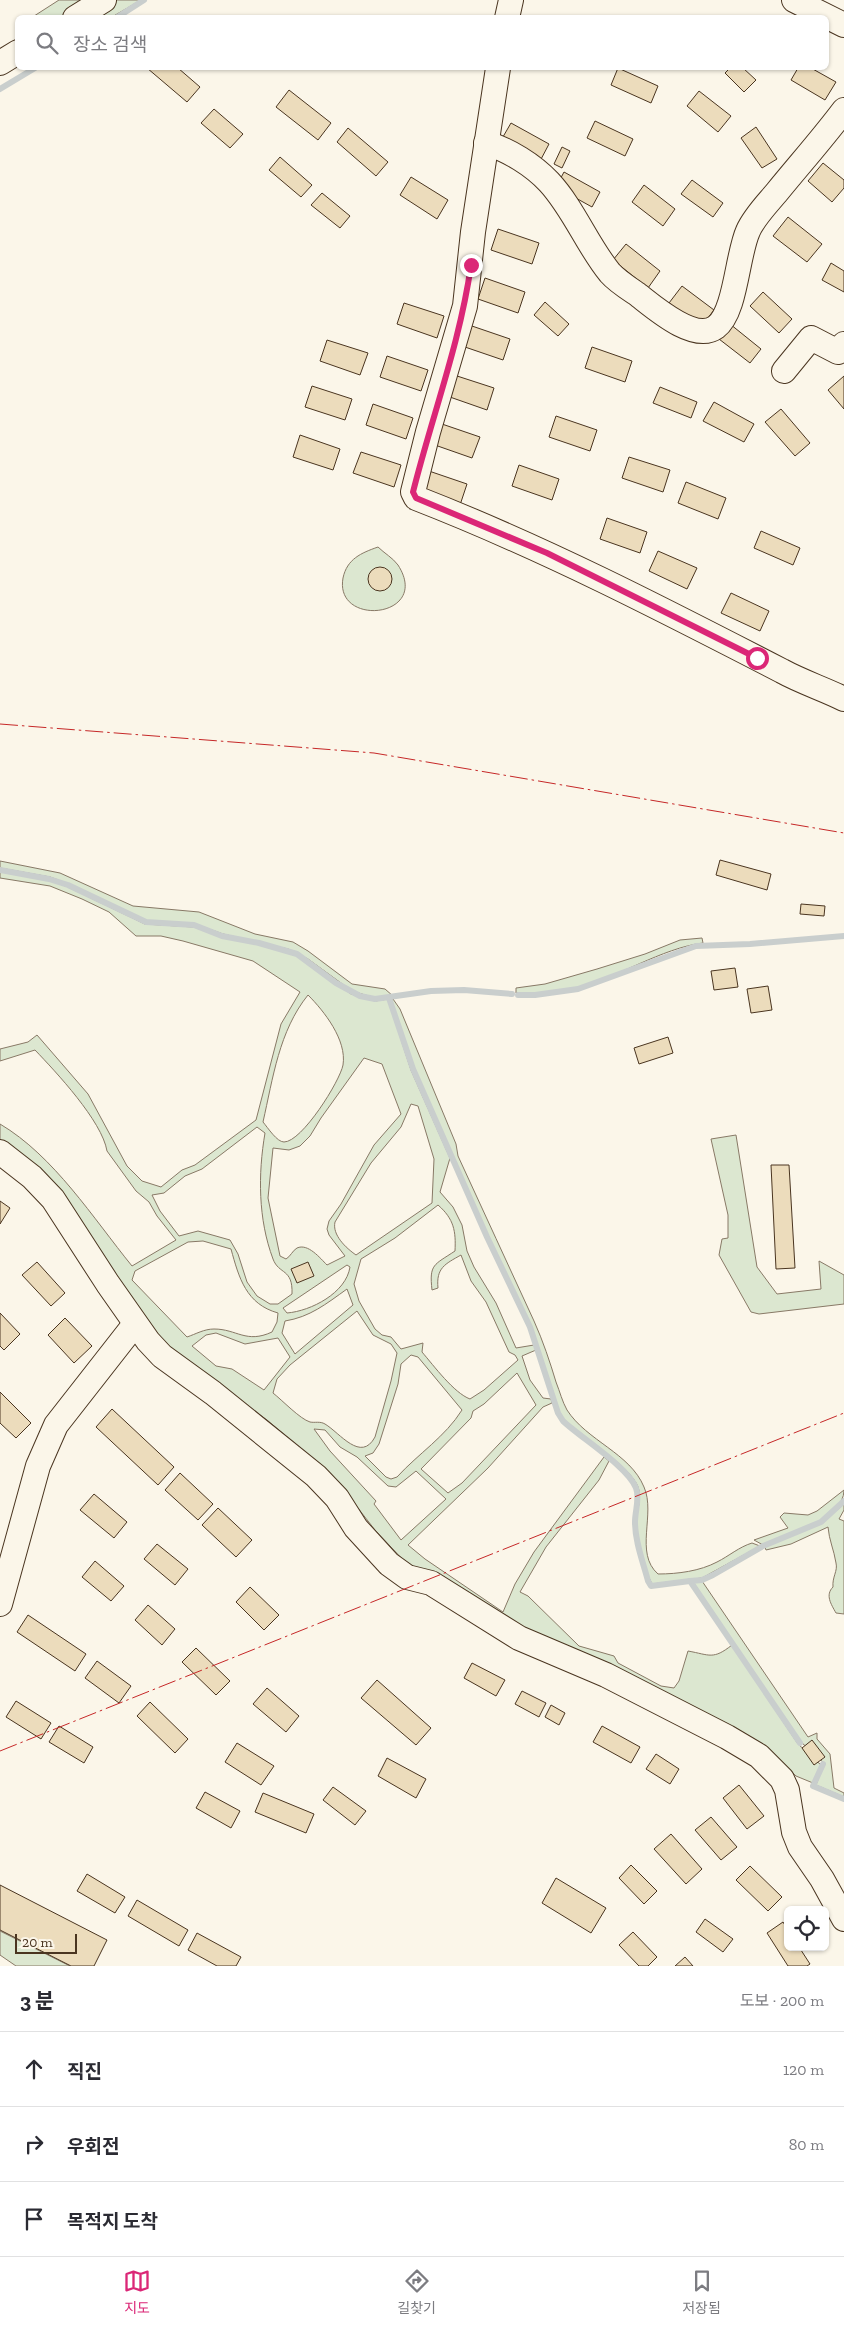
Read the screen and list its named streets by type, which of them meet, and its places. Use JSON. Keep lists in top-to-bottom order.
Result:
{
  "scale_bar": "20 m",
  "page": {
    "search": "장소 검색",
    "scale": "20 m",
    "heading": ["3 분", "도보 · 200 m"],
    "list": [
      ["직진", "120 m"],
      ["우회전", "80 m"],
      "목적지 도착"
    ],
    "nav": ["지도", "길찾기", "저장됨"]
  }
}
